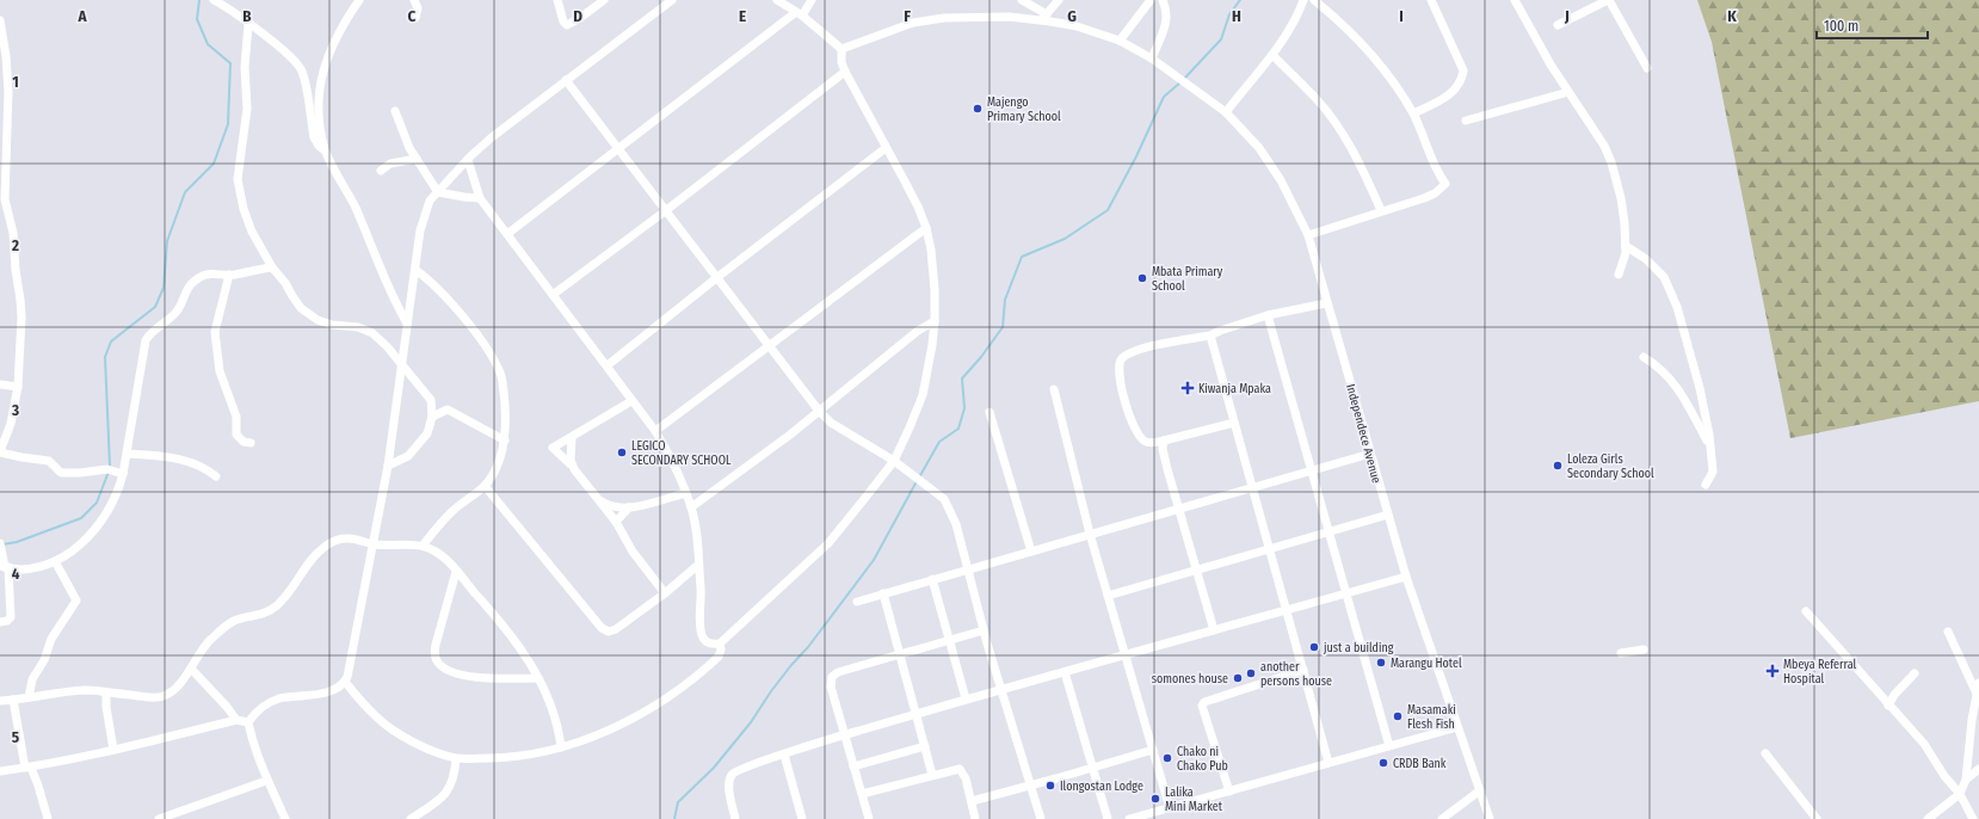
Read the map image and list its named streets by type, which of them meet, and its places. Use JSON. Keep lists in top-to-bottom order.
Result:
{
  "streets": {
    "street": ["Independece Avenue"]
  },
  "places": {
    "other": [
      "Majengo Primary School",
      "Mbata Primary School",
      "LEGICO SECONDARY SCHOOL",
      "Loleza Girls Secondary School",
      "just a building",
      "Marangu Hotel",
      "another persons house",
      "somones house",
      "Masamaki Flesh Fish",
      "Chako ni Chako Pub",
      "CRDB Bank",
      "Ilongostan Lodge",
      "Lalika Mini Market"
    ],
    "health": ["Kiwanja Mpaka", "Mbeya Referral Hospital"]
  },
  "scale_bar": "100 m",
  "grid": {
    "columns": [
      "A",
      "B",
      "C",
      "D",
      "E",
      "F",
      "G",
      "H",
      "I",
      "J",
      "K"
    ],
    "rows": [
      "1",
      "2",
      "3",
      "4",
      "5"
    ]
  }
}
